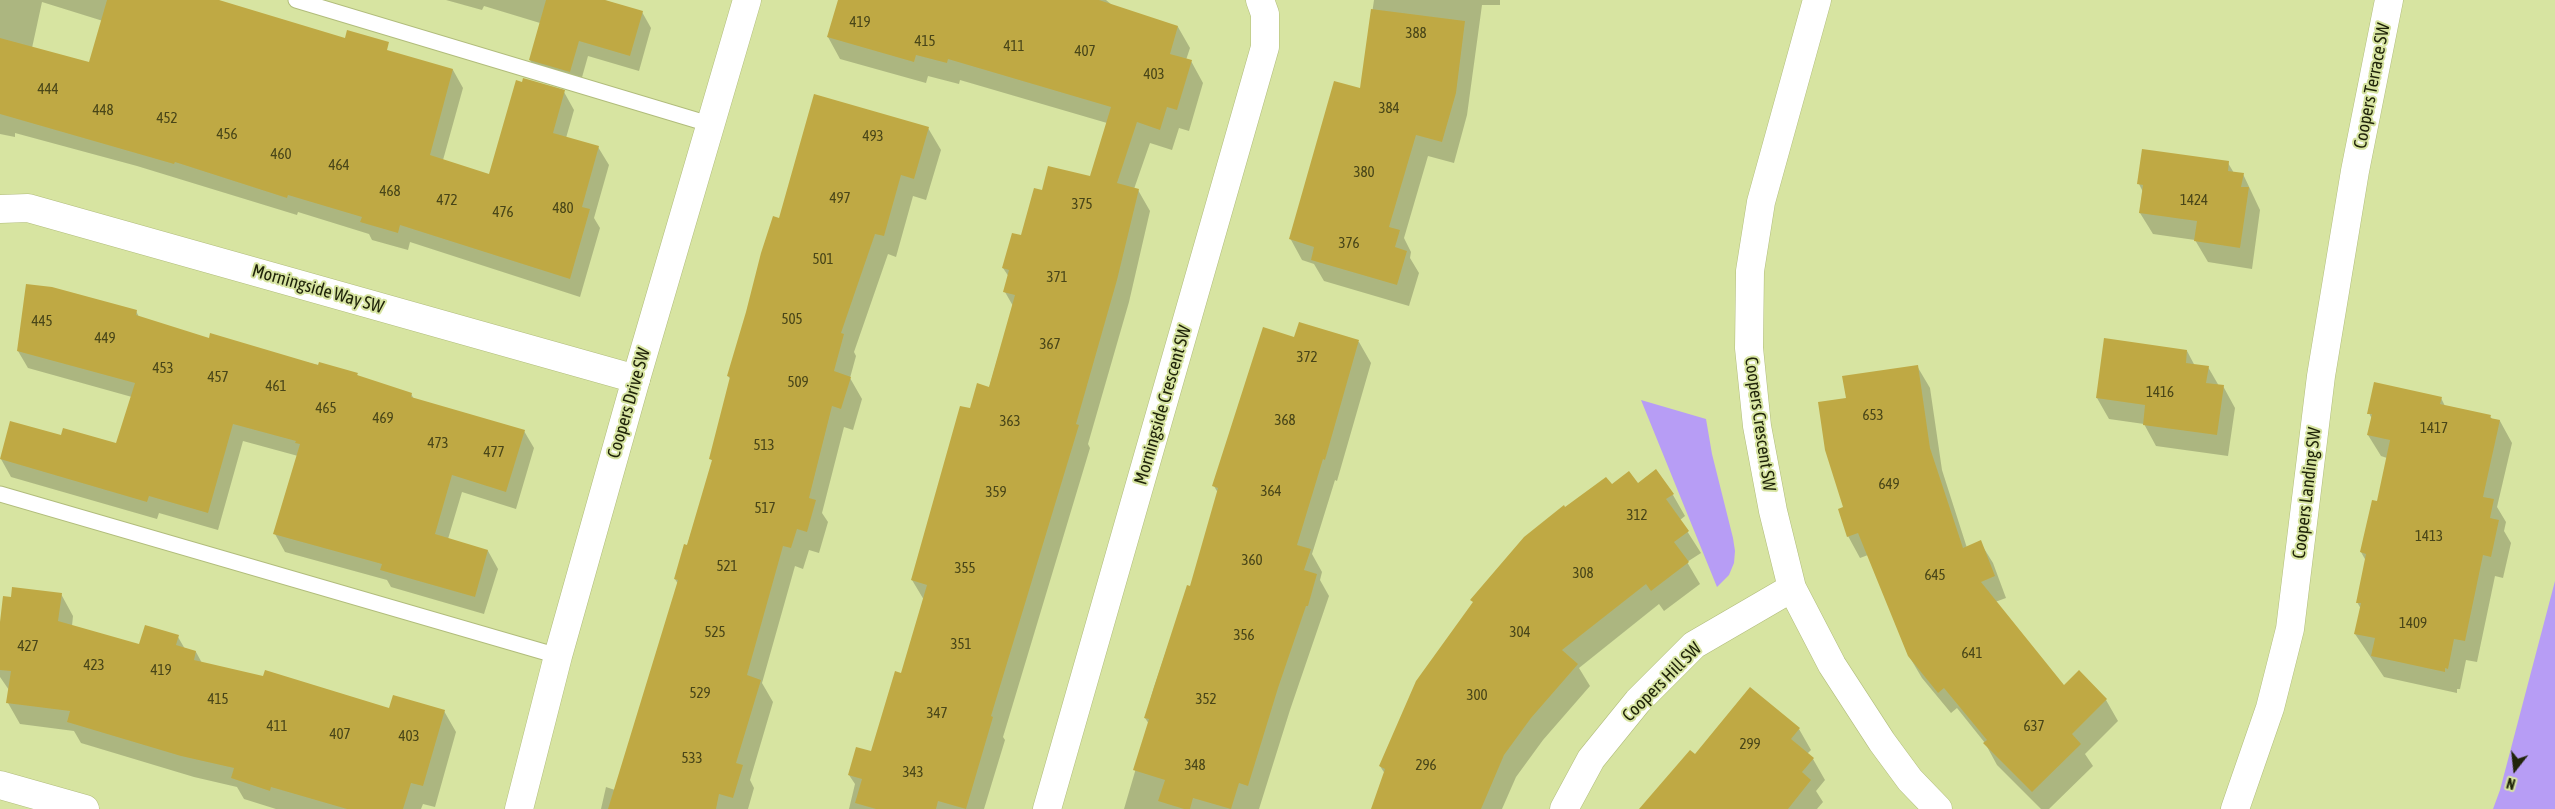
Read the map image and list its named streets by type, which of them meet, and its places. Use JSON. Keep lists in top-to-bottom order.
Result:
{
  "streets": {
    "street": [
      "Coopers Terrace SW",
      "Morningside Way SW",
      "Coopers Drive SW",
      "Morningside Crescent SW",
      "Coopers Crescent SW",
      "Coopers Landing SW",
      "Coopers Hill SW"
    ]
  },
  "crossings": [
    ["Coopers Terrace SW", "Coopers Landing SW"],
    ["Morningside Way SW", "Coopers Drive SW"],
    ["Coopers Crescent SW", "Coopers Hill SW"]
  ],
  "house_numbers": [
    "419",
    "388",
    "415",
    "411",
    "407",
    "403",
    "444",
    "384",
    "448",
    "452",
    "456",
    "493",
    "460",
    "464",
    "380",
    "468",
    "497",
    "472",
    "1424",
    "375",
    "480",
    "476",
    "376",
    "501",
    "371",
    "505",
    "445",
    "449",
    "367",
    "372",
    "453",
    "457",
    "509",
    "461",
    "1416",
    "465",
    "653",
    "469",
    "368",
    "363",
    "1417",
    "473",
    "513",
    "477",
    "649",
    "364",
    "359",
    "517",
    "312",
    "1413",
    "360",
    "521",
    "355",
    "308",
    "645",
    "1409",
    "525",
    "304",
    "356",
    "351",
    "427",
    "641",
    "423",
    "419",
    "529",
    "300",
    "415",
    "352",
    "347",
    "411",
    "637",
    "407",
    "403",
    "299",
    "533",
    "348",
    "296",
    "343"
  ],
  "north": "bottom"
}
